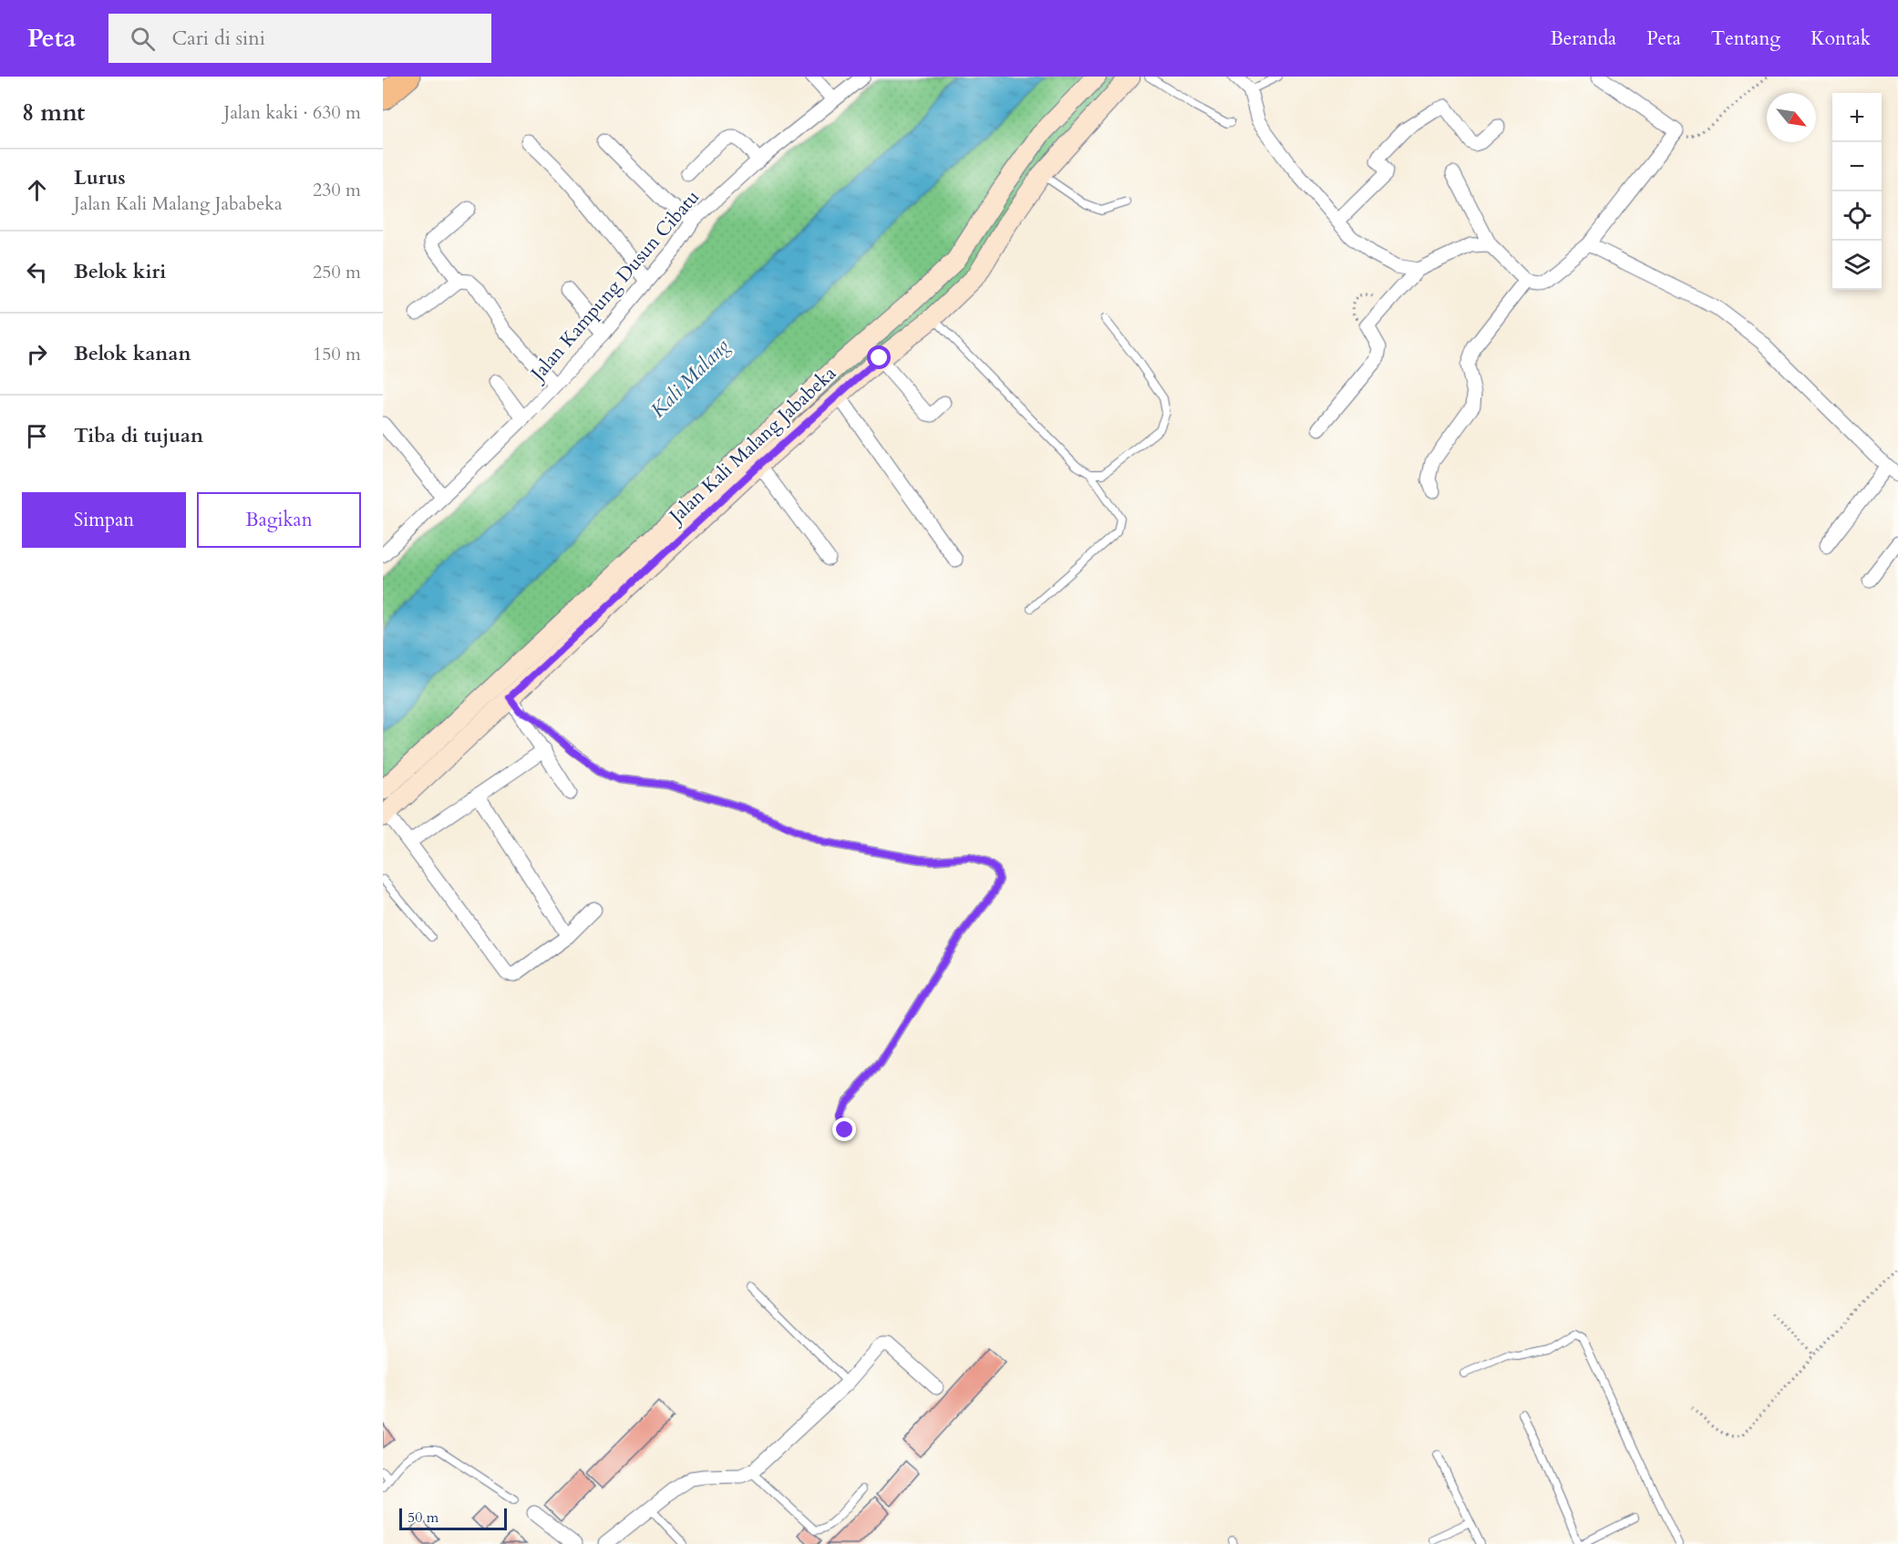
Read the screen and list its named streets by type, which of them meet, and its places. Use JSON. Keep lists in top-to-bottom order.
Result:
{
  "streets": {
    "main road": ["Jalan Kali Malang Jababeka"],
    "street": ["Jalan Kampung Dusun Cibatu"]
  },
  "water": ["Kali Malang"],
  "scale_bar": "50 m",
  "north": "bottom right",
  "page": {
    "header": "Peta",
    "search": "Cari di sini",
    "nav": [
      "Beranda",
      "Peta",
      "Tentang",
      "Kontak"
    ],
    "heading": ["8 mnt", "Jalan kaki · 630 m"],
    "map_buttons": ["+", "−"],
    "list": [
      ["Lurus", "Jalan Kali Malang Jababeka", "230 m"],
      ["Belok kiri", "250 m"],
      ["Belok kanan", "150 m"],
      "Tiba di tujuan"
    ],
    "buttons": ["Simpan", "Bagikan"],
    "scale": "50 m"
  }
}
